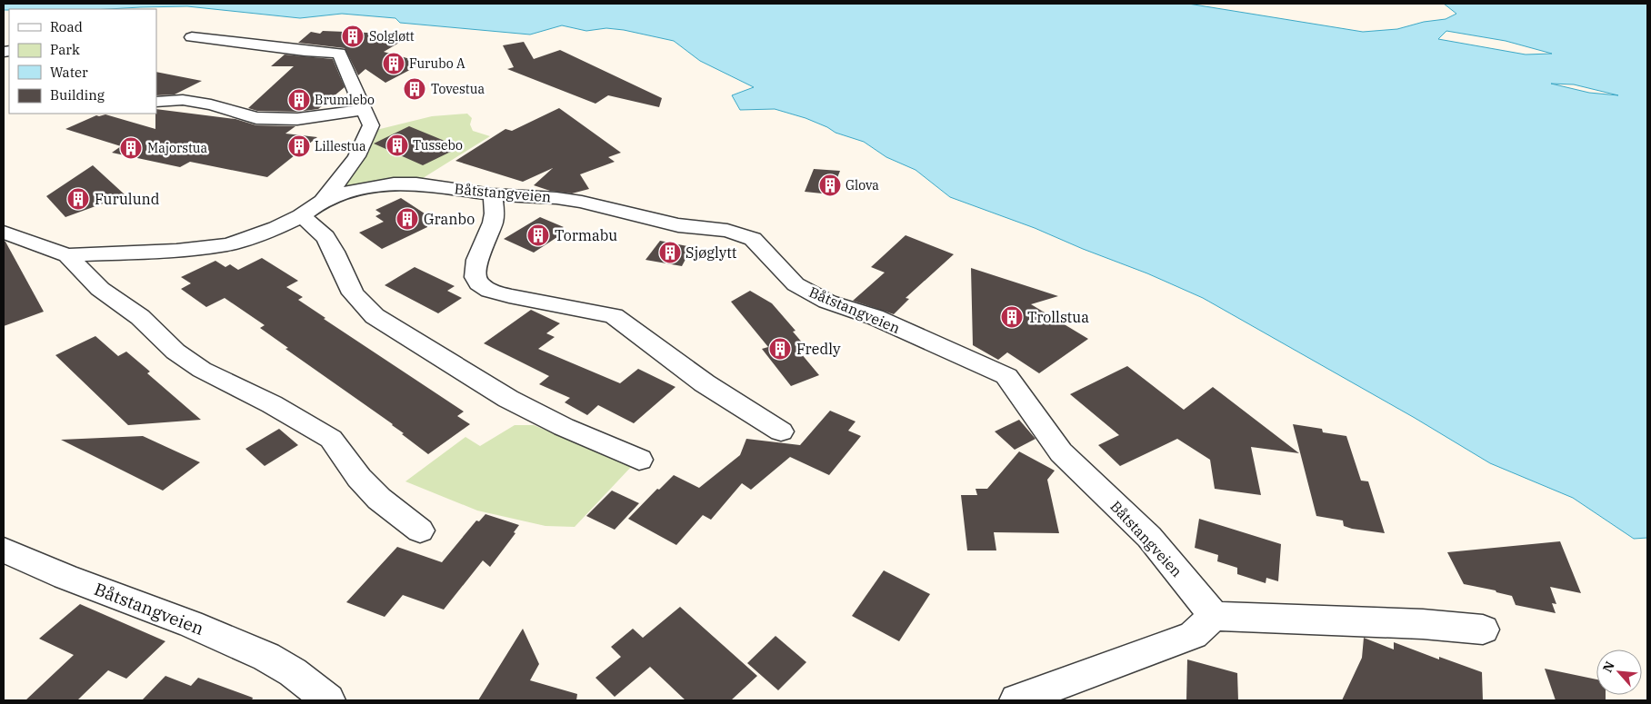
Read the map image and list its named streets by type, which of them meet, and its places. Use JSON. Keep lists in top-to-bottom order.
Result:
{
  "streets": {
    "street": ["Båtstangveien"]
  },
  "places": {
    "building": [
      "Solgløtt",
      "Furubo A",
      "Tovestua",
      "Brumlebo",
      "Tussebo",
      "Lillestua",
      "Majorstua",
      "Glova",
      "Furulund",
      "Granbo",
      "Tormabu",
      "Sjøglytt",
      "Trollstua",
      "Fredly"
    ]
  },
  "legend": [
    "Road",
    "Park",
    "Water",
    "Building"
  ],
  "north": "top left"
}
